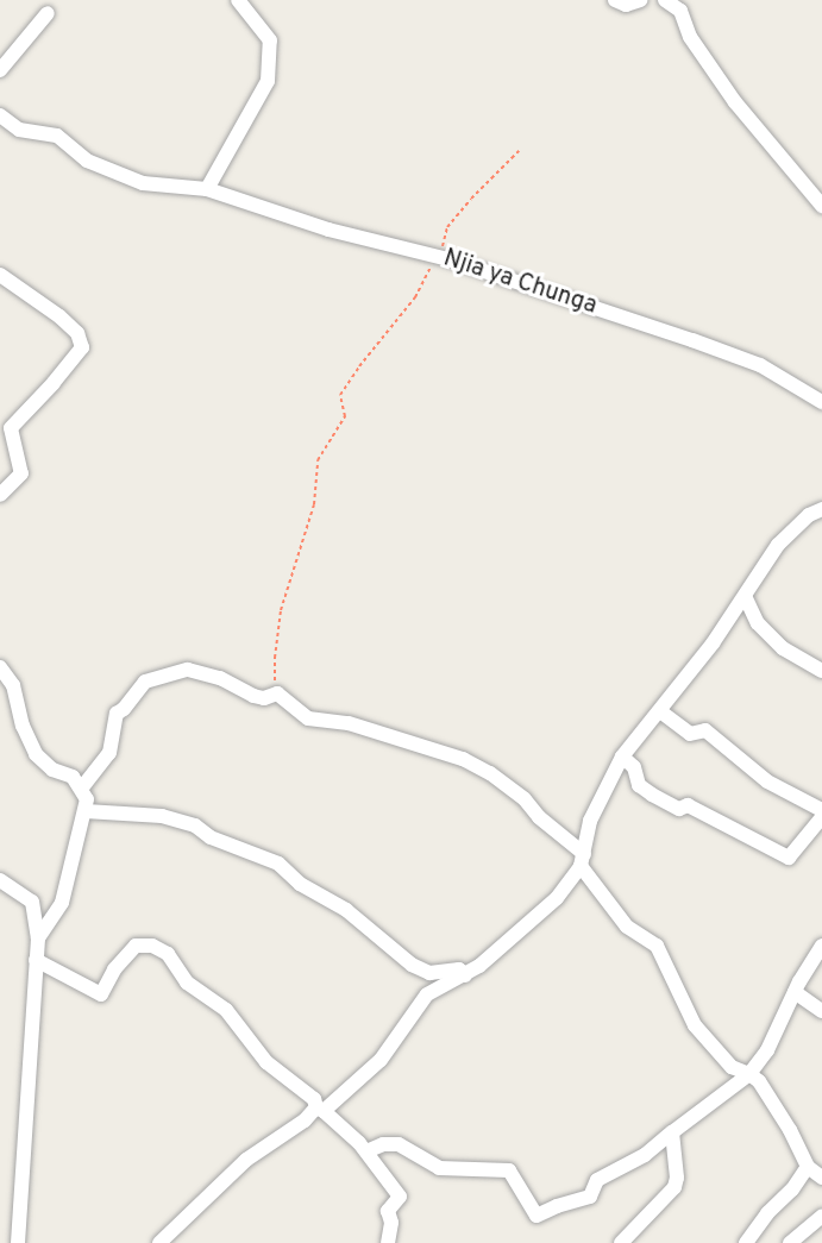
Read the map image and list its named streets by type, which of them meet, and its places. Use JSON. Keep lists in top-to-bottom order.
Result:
{
  "streets": {
    "street": ["Njia ya Chunga"]
  }
}
